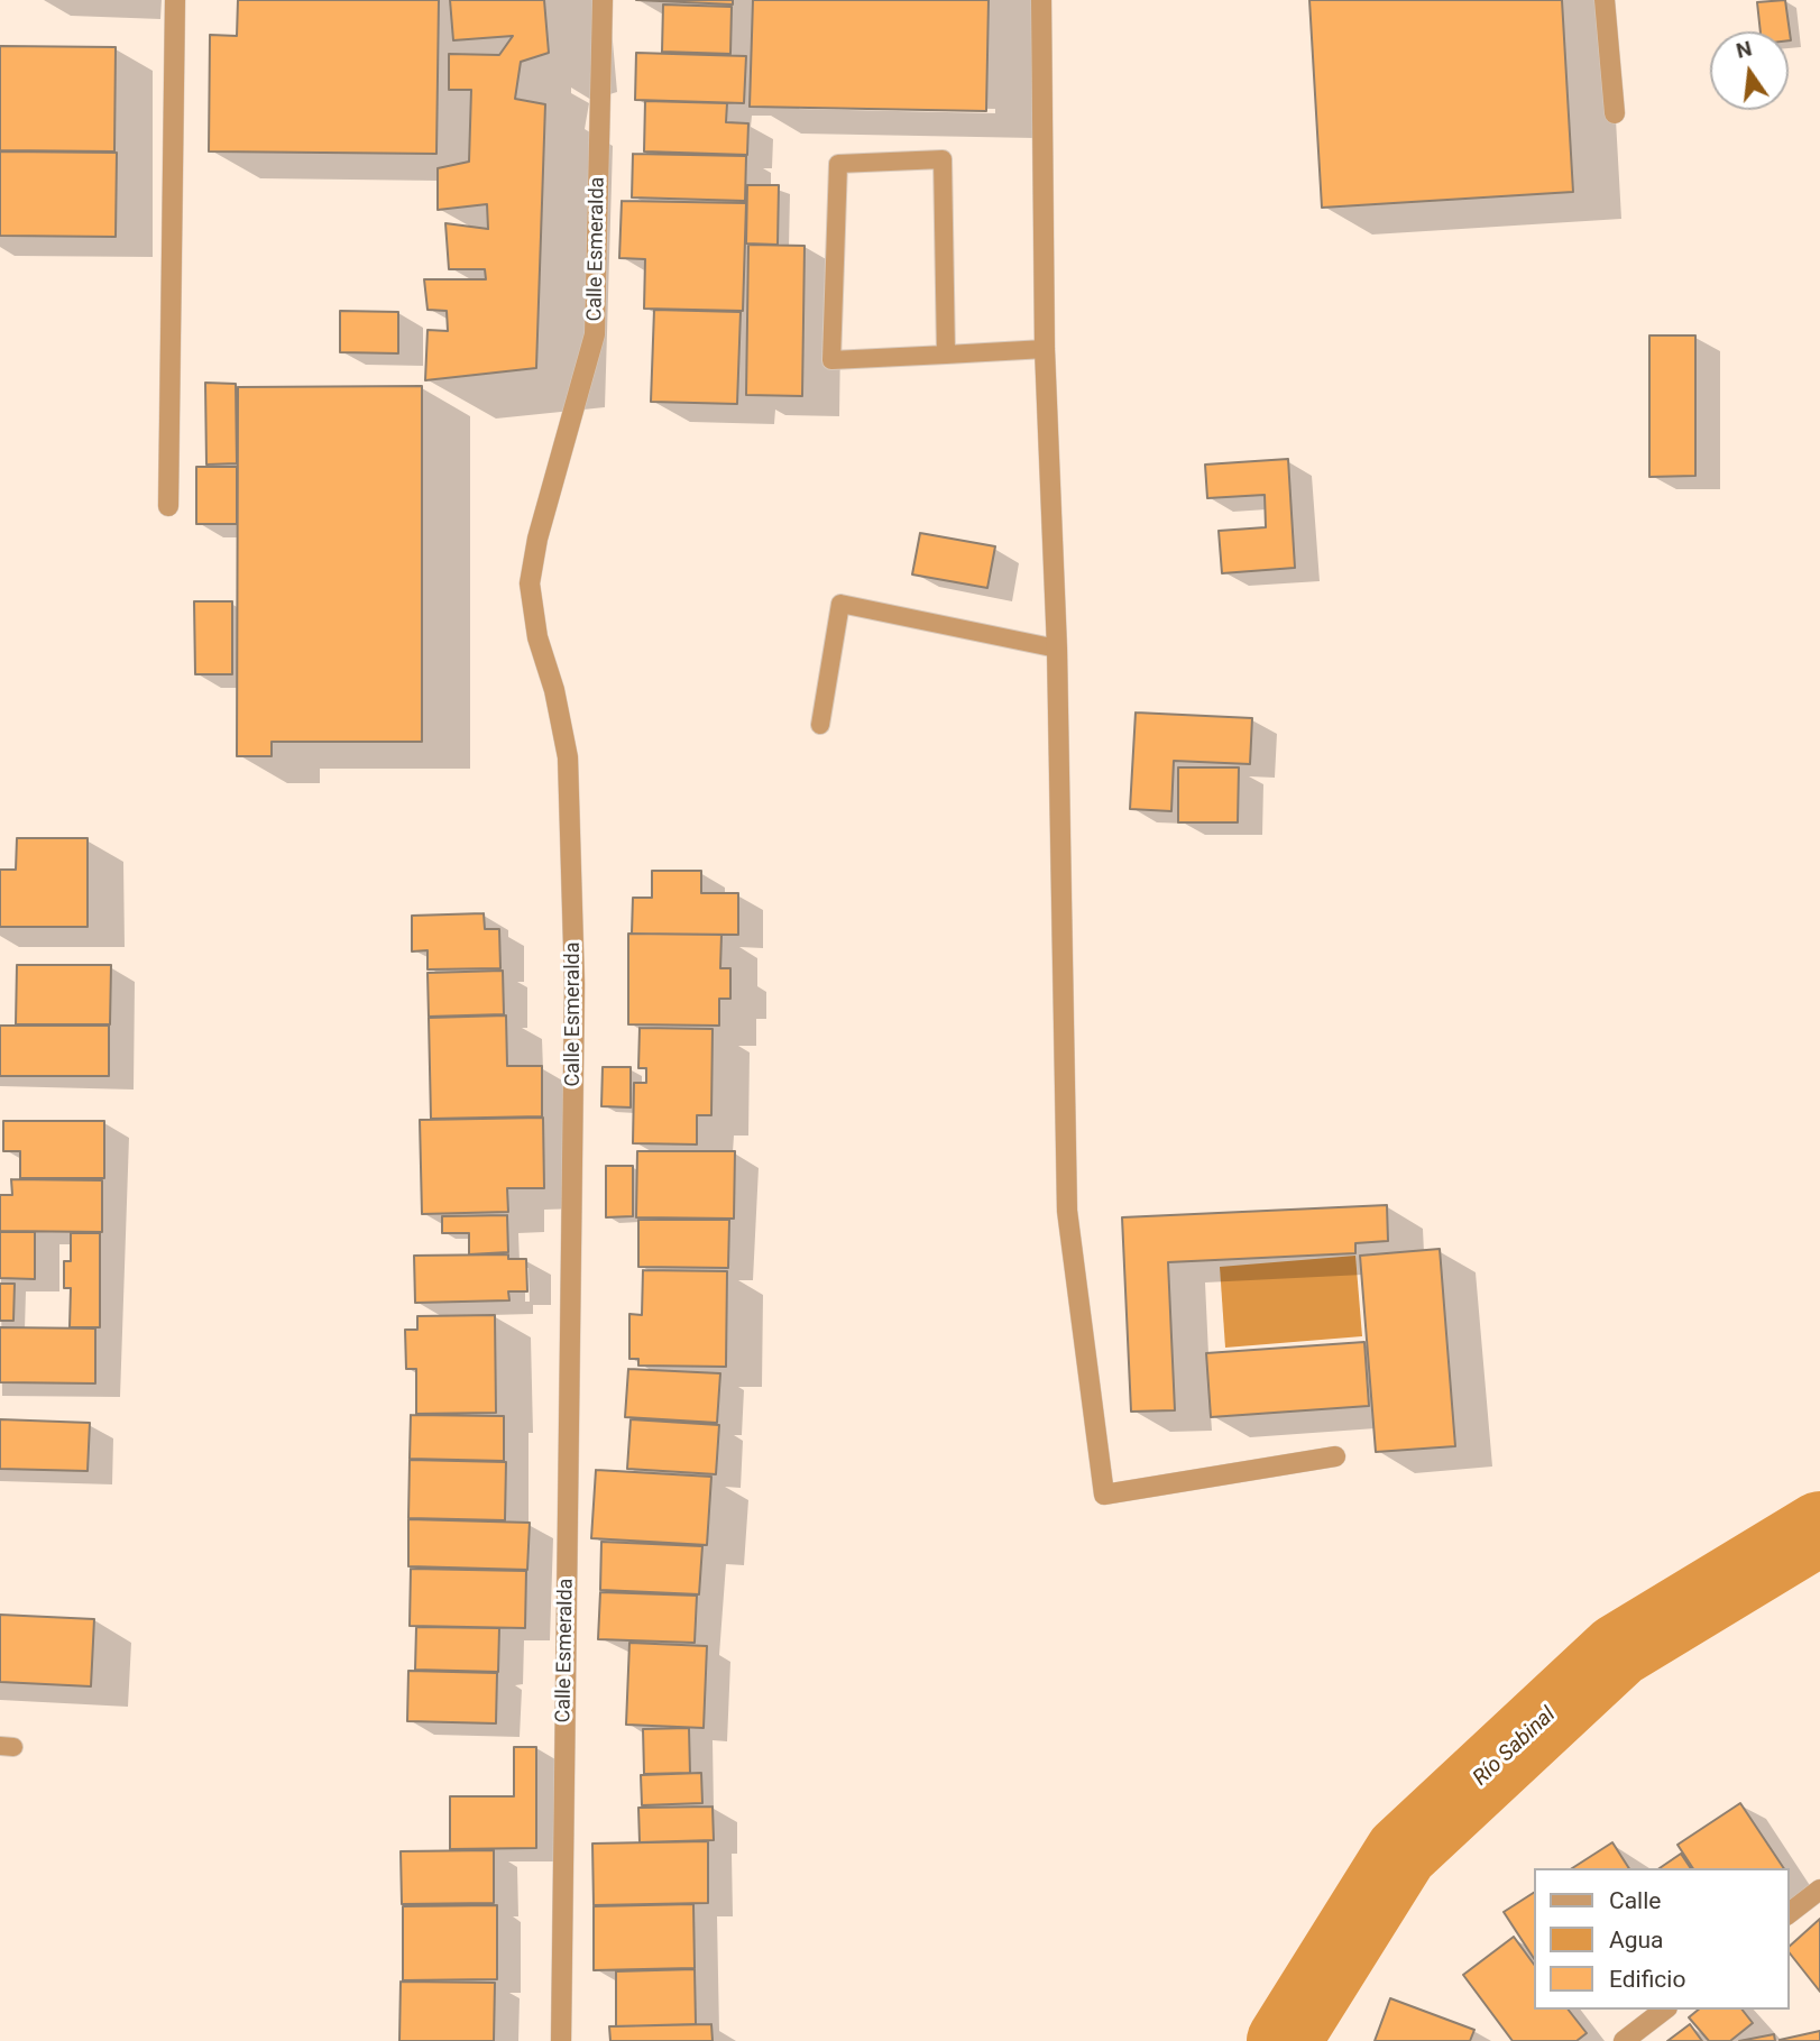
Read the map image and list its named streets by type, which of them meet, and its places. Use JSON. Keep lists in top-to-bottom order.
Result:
{
  "streets": {
    "street": ["Calle Esmeralda"]
  },
  "water": ["Río Sabinal"],
  "legend": ["Calle", "Agua", "Edificio"],
  "north": "top"
}
